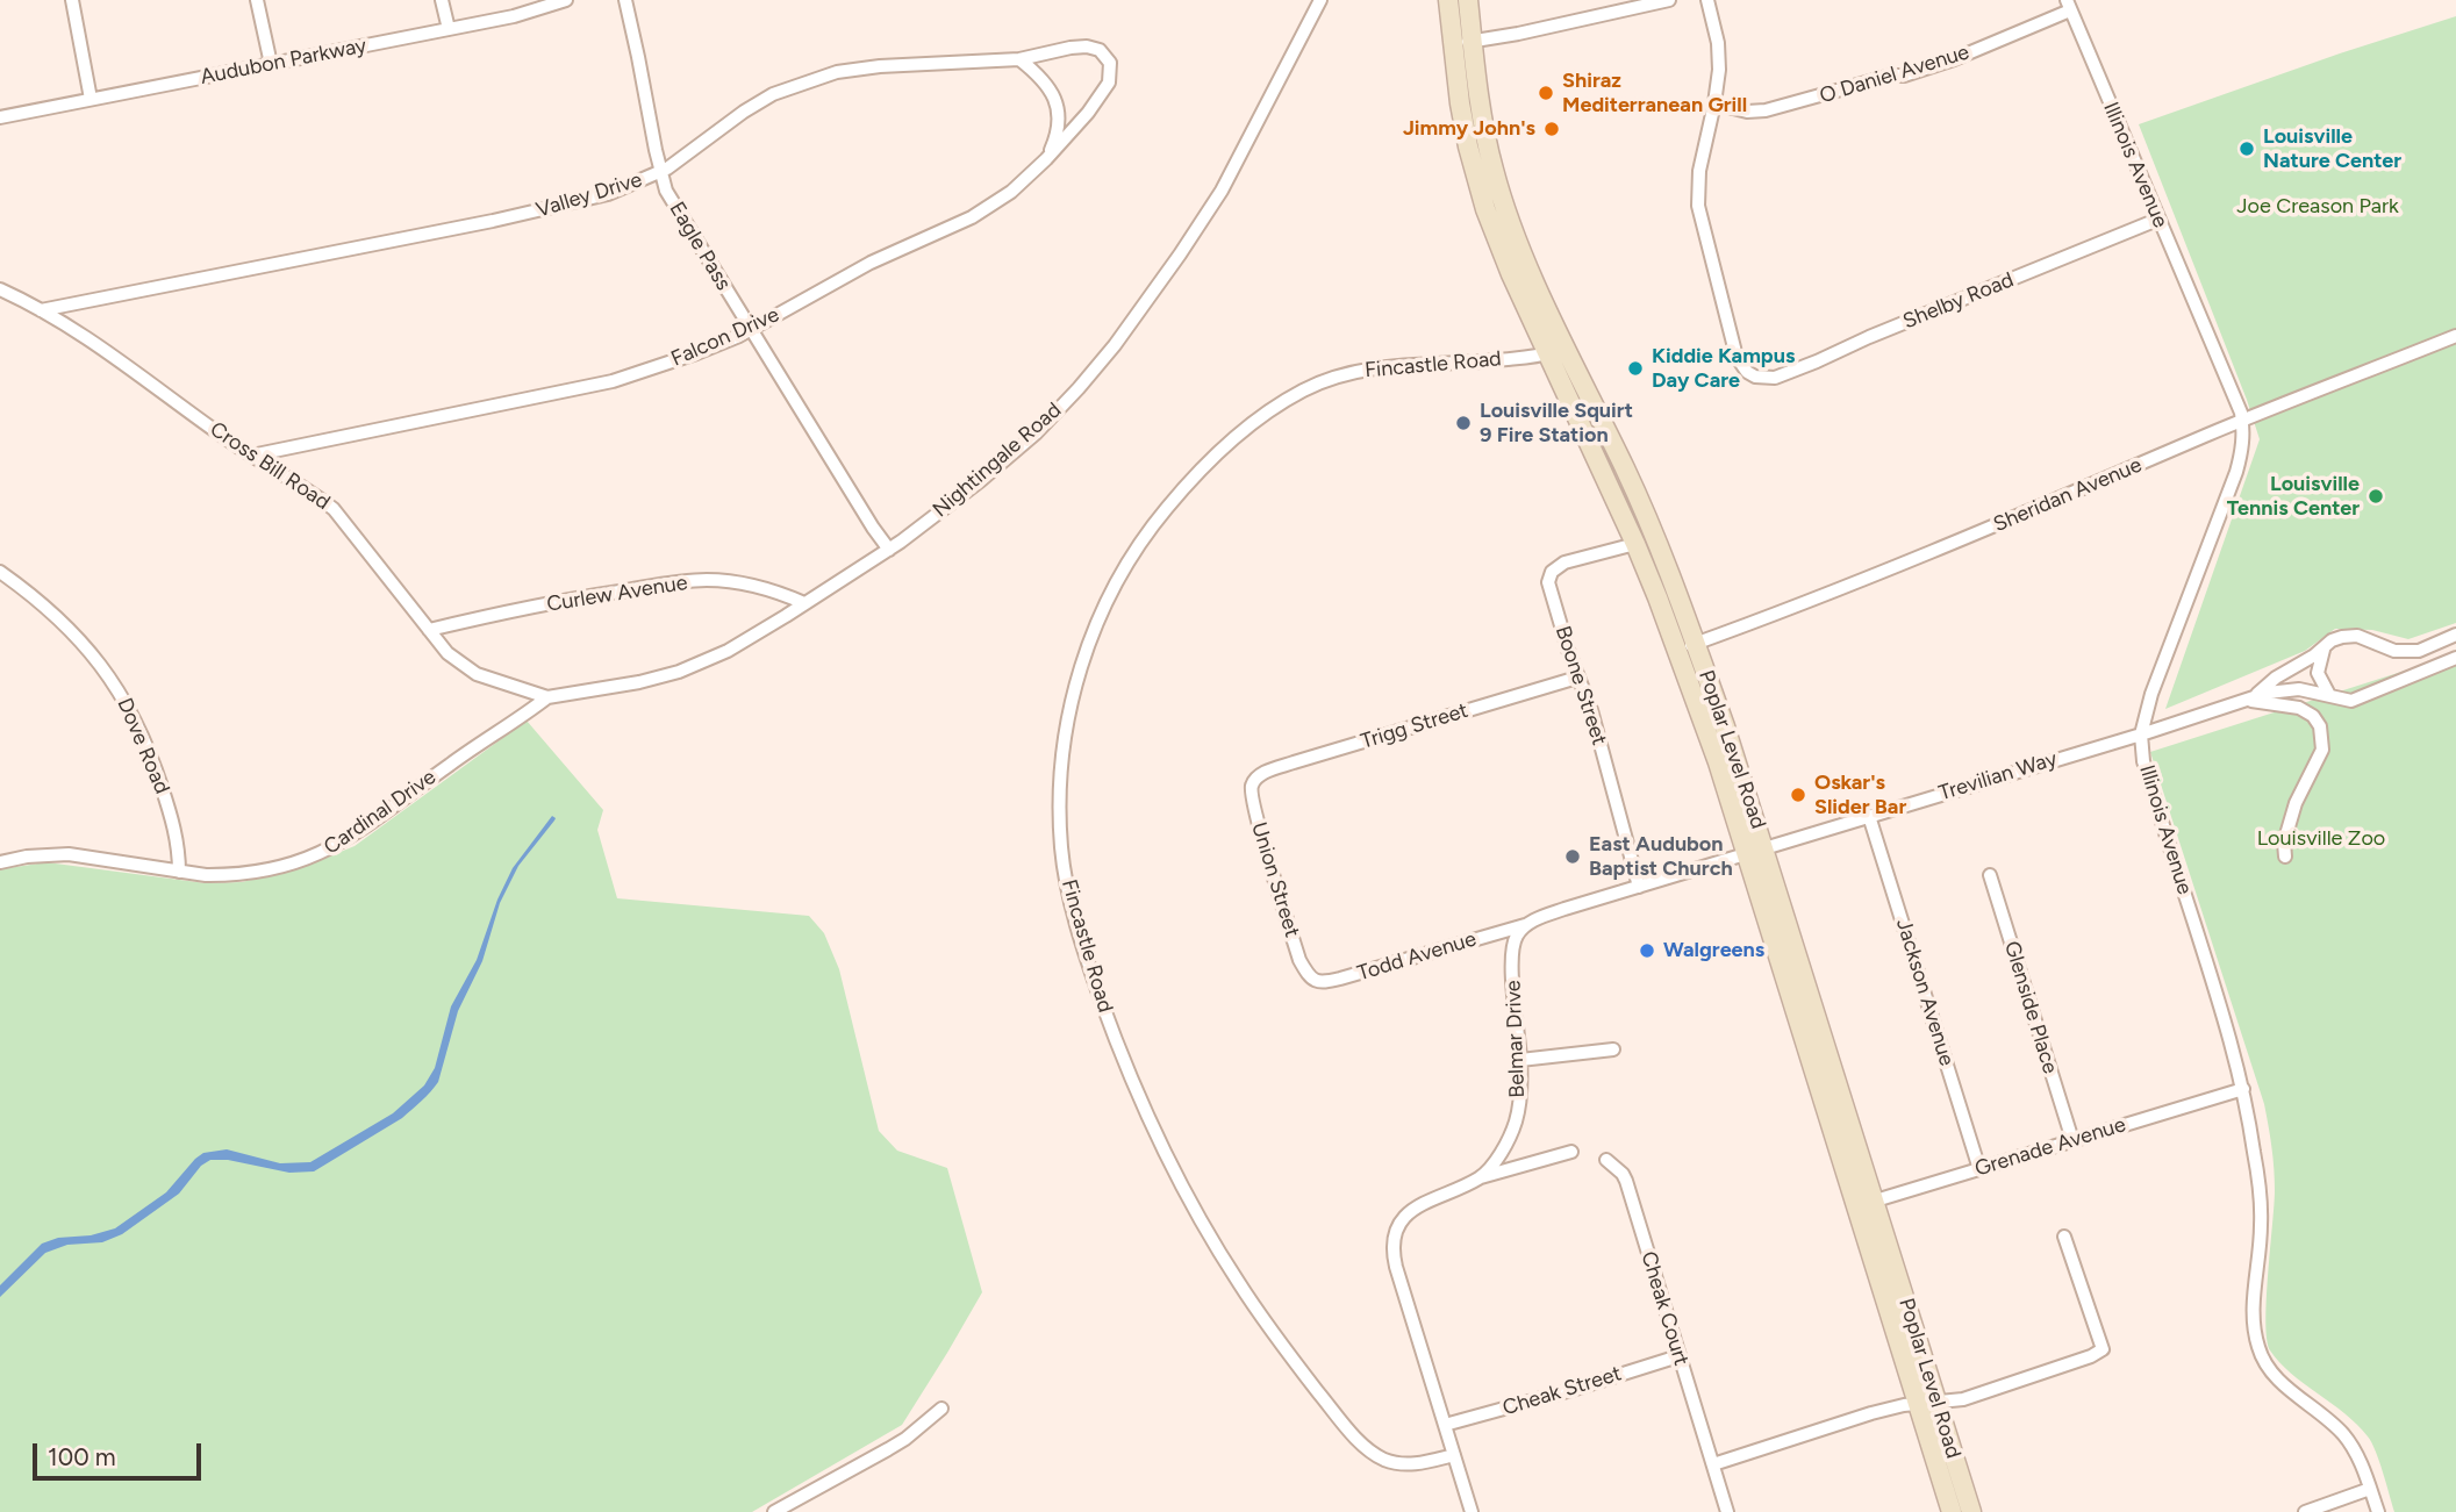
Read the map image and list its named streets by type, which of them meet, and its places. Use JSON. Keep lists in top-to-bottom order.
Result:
{
  "streets": {
    "main road": ["Poplar Level Road"],
    "street": [
      "Audubon Parkway",
      "O Daniel Avenue",
      "Illinois Avenue",
      "Valley Drive",
      "Eagle Pass",
      "Shelby Road",
      "Falcon Drive",
      "Fincastle Road",
      "Nightingale Road",
      "Cross Bill Road",
      "Sheridan Avenue",
      "Curlew Avenue",
      "Boone Street",
      "Trigg Street",
      "Dove Road",
      "Trevilian Way",
      "Cardinal Drive",
      "Union Street",
      "Todd Avenue",
      "Jackson Avenue",
      "Glenside Place",
      "Belmar Drive",
      "Grenade Avenue",
      "Cheak Court",
      "Cheak Street"
    ]
  },
  "crossings": [
    ["O Daniel Avenue", "Illinois Avenue"],
    ["O Daniel Avenue", "Shelby Road"],
    ["Illinois Avenue", "Shelby Road"],
    ["Illinois Avenue", "Sheridan Avenue"],
    ["Illinois Avenue", "Trevilian Way"],
    ["Illinois Avenue", "Grenade Avenue"],
    ["Valley Drive", "Eagle Pass"],
    ["Valley Drive", "Falcon Drive"],
    ["Valley Drive", "Cross Bill Road"],
    ["Eagle Pass", "Falcon Drive"],
    ["Eagle Pass", "Nightingale Road"],
    ["Falcon Drive", "Cross Bill Road"],
    ["Fincastle Road", "Poplar Level Road"],
    ["Nightingale Road", "Cross Bill Road"],
    ["Nightingale Road", "Curlew Avenue"],
    ["Nightingale Road", "Cardinal Drive"],
    ["Cross Bill Road", "Curlew Avenue"],
    ["Cross Bill Road", "Cardinal Drive"],
    ["Sheridan Avenue", "Poplar Level Road"],
    ["Boone Street", "Trigg Street"],
    ["Boone Street", "Poplar Level Road"],
    ["Trigg Street", "Union Street"],
    ["Dove Road", "Cardinal Drive"],
    ["Poplar Level Road", "Trevilian Way"],
    ["Poplar Level Road", "Grenade Avenue"],
    ["Trevilian Way", "Jackson Avenue"],
    ["Union Street", "Todd Avenue"],
    ["Todd Avenue", "Belmar Drive"],
    ["Jackson Avenue", "Grenade Avenue"],
    ["Glenside Place", "Grenade Avenue"],
    ["Cheak Court", "Cheak Street"]
  ],
  "parks": ["Joe Creason Park", "Louisville Zoo"],
  "places": [
    "Shiraz Mediterranean Grill",
    "Jimmy John's",
    "Louisville Nature Center",
    "Kiddie Kampus Day Care",
    "Louisville Squirt 9 Fire Station",
    "Louisville Tennis Center",
    "Oskar's Slider Bar",
    "East Audubon Baptist Church",
    "Walgreens"
  ],
  "scale_bar": "100 m"
}
